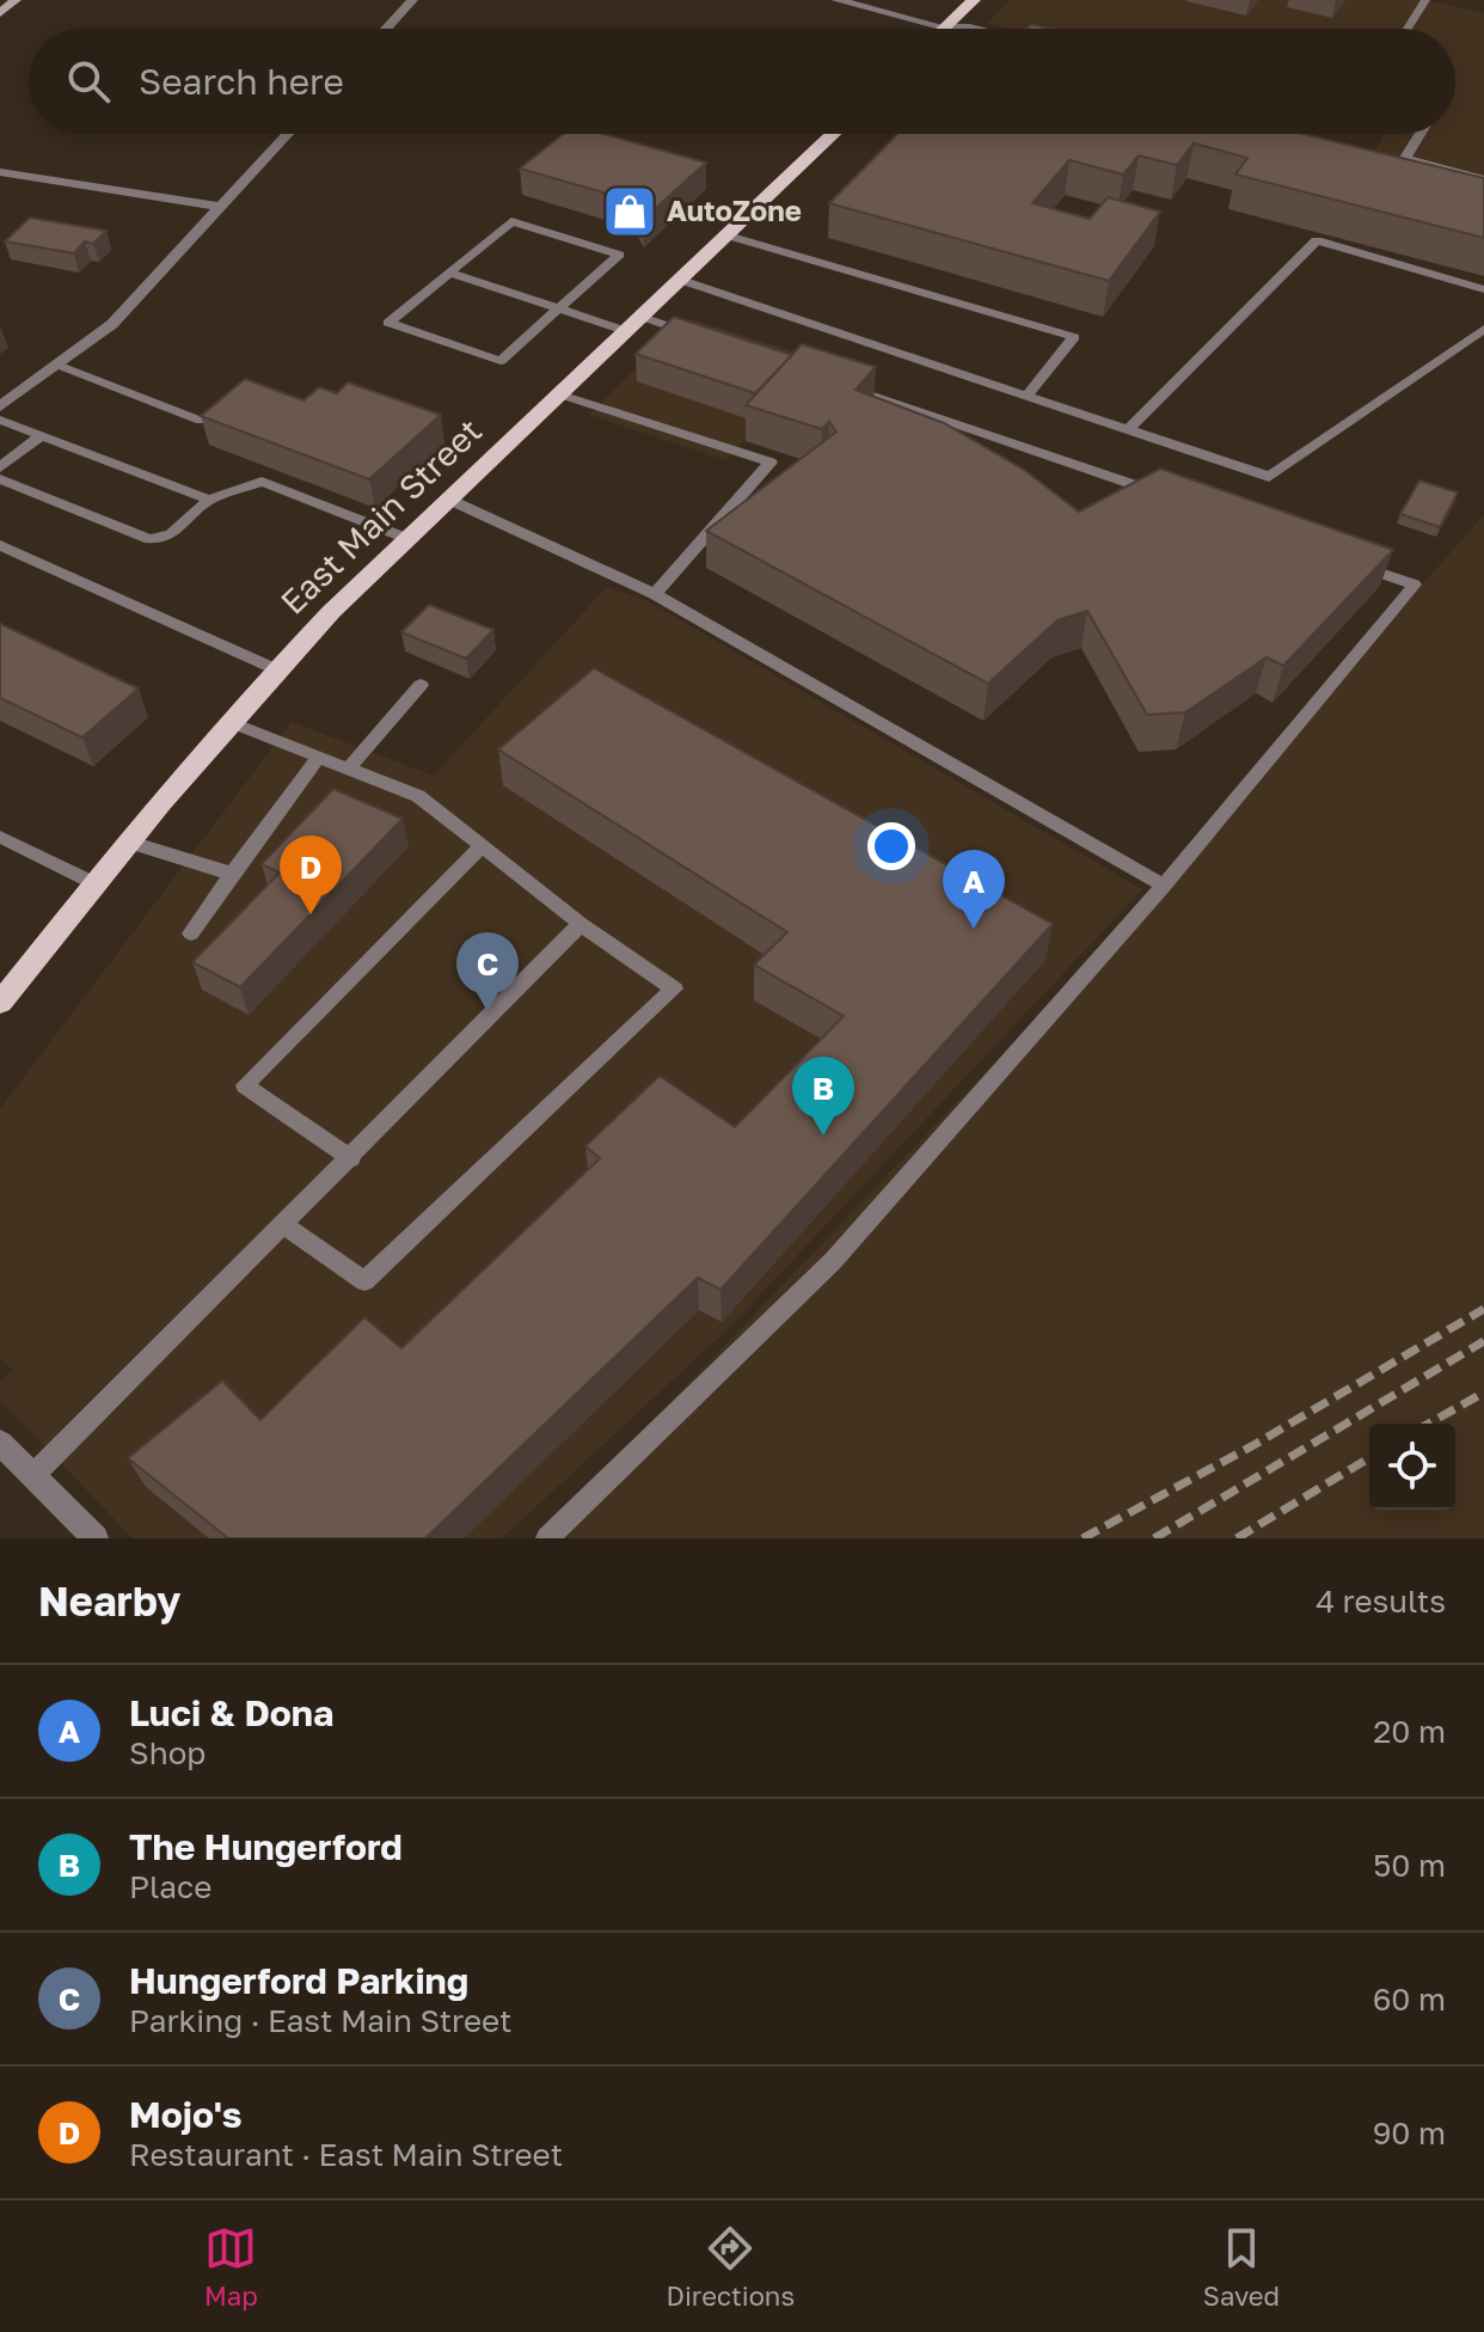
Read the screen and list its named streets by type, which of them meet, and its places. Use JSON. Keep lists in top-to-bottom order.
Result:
{
  "streets": {
    "main road": ["East Main Street"]
  },
  "places": {
    "shop": ["AutoZone"]
  },
  "page": {
    "search": "Search here",
    "pins": [
      "D",
      "A",
      "C",
      "B"
    ],
    "heading": ["Nearby", "4 results"],
    "list": [
      {
        "mark": "A",
        "name": "Luci & Dona",
        "note": "Shop",
        "value": "20 m"
      },
      {
        "mark": "B",
        "name": "The Hungerford",
        "note": "Place",
        "value": "50 m"
      },
      {
        "mark": "C",
        "name": "Hungerford Parking",
        "note": "Parking · East Main Street",
        "value": "60 m"
      },
      {
        "mark": "D",
        "name": "Mojo's",
        "note": "Restaurant · East Main Street",
        "value": "90 m"
      }
    ],
    "nav": ["Map", "Directions", "Saved"]
  }
}
